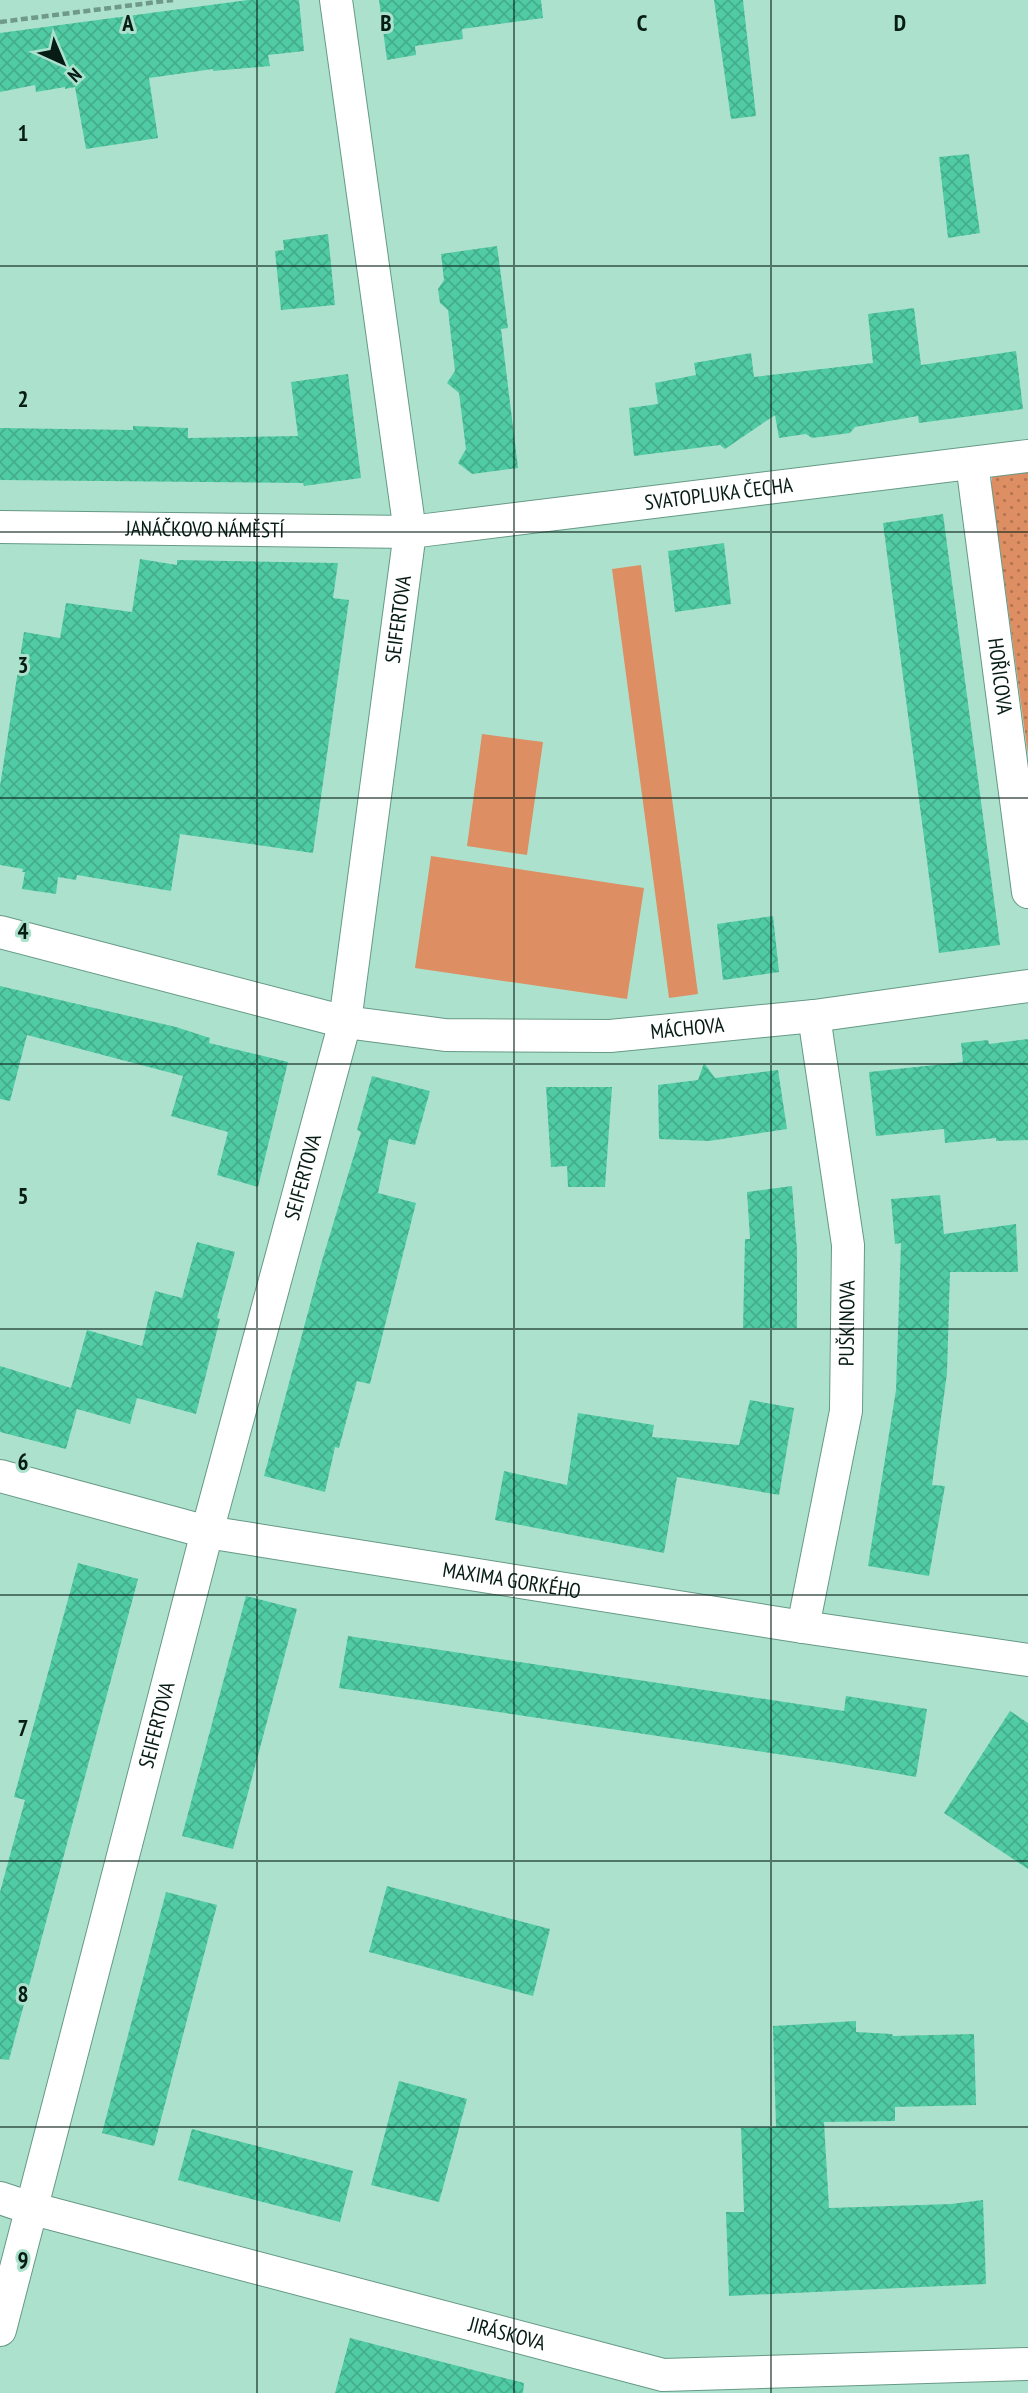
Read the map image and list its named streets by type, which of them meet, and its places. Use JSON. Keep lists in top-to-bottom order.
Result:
{
  "streets": {
    "street": [
      "SVATOPLUKA ČECHA",
      "JANÁČKOVO NÁMĚSTÍ",
      "SEIFERTOVA",
      "HOŘICOVA",
      "MÁCHOVA",
      "PUŠKINOVA",
      "MAXIMA GORKÉHO",
      "JIRÁSKOVA"
    ]
  },
  "crossings": [
    ["SVATOPLUKA ČECHA", "JANÁČKOVO NÁMĚSTÍ"],
    ["SVATOPLUKA ČECHA", "SEIFERTOVA"],
    ["SVATOPLUKA ČECHA", "HOŘICOVA"],
    ["JANÁČKOVO NÁMĚSTÍ", "SEIFERTOVA"],
    ["SEIFERTOVA", "MÁCHOVA"],
    ["SEIFERTOVA", "MAXIMA GORKÉHO"],
    ["SEIFERTOVA", "JIRÁSKOVA"],
    ["MÁCHOVA", "PUŠKINOVA"],
    ["PUŠKINOVA", "MAXIMA GORKÉHO"]
  ],
  "north": "bottom right",
  "grid": {
    "columns": [
      "A",
      "B",
      "C",
      "D"
    ],
    "rows": [
      "1",
      "2",
      "3",
      "4",
      "5",
      "6",
      "7",
      "8",
      "9"
    ]
  }
}
